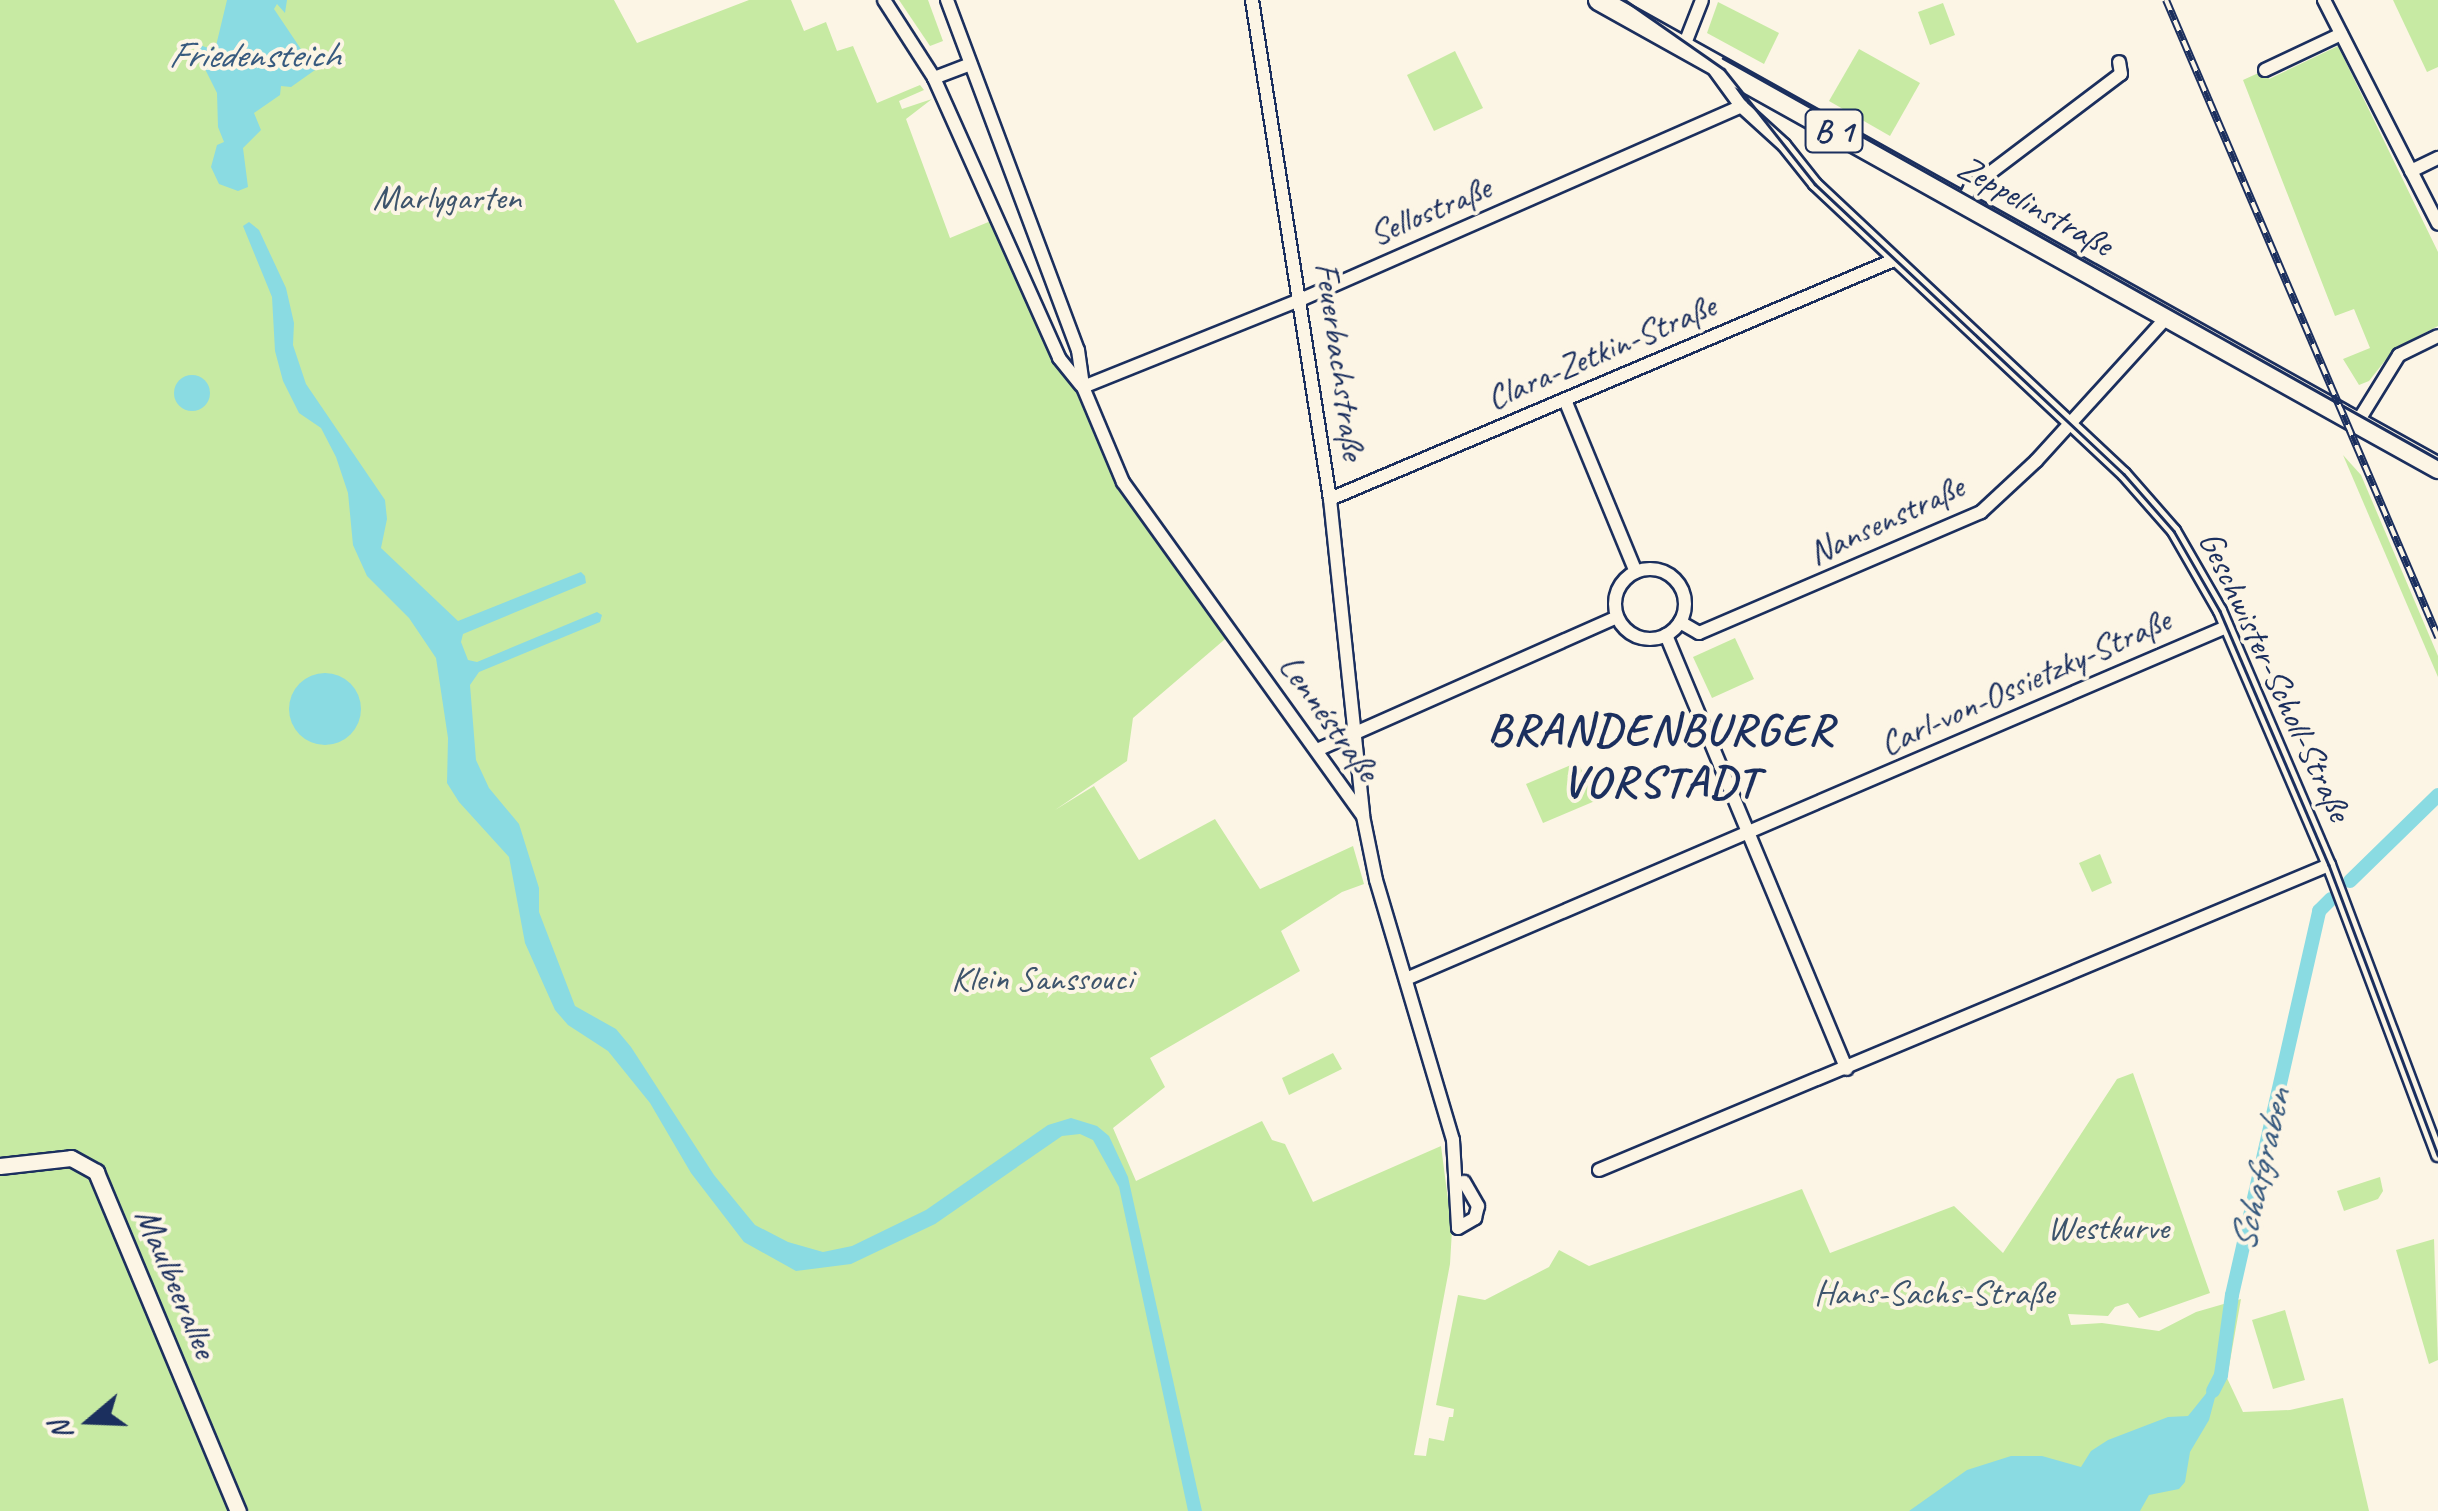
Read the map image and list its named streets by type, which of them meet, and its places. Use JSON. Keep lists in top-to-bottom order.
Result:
{
  "streets": {
    "main road": ["B 1", "Zeppelinstraße"],
    "street": [
      "Sellostraße",
      "Clara-Zetkin-Straße",
      "Feuerbachstraße",
      "Nansenstraße",
      "Geschwister-Scholl-Straße",
      "Carl-von-Ossietzky-Straße",
      "Lennéstraße",
      "Maulbeerallee"
    ]
  },
  "crossings": [
    ["Zeppelinstraße", "Nansenstraße"],
    ["Zeppelinstraße", "Geschwister-Scholl-Straße"],
    ["Sellostraße", "Feuerbachstraße"],
    ["Sellostraße", "Geschwister-Scholl-Straße"],
    ["Sellostraße", "Lennéstraße"],
    ["Clara-Zetkin-Straße", "Feuerbachstraße"],
    ["Clara-Zetkin-Straße", "Geschwister-Scholl-Straße"],
    ["Feuerbachstraße", "Lennéstraße"],
    ["Nansenstraße", "Geschwister-Scholl-Straße"],
    ["Geschwister-Scholl-Straße", "Carl-von-Ossietzky-Straße"],
    ["Carl-von-Ossietzky-Straße", "Lennéstraße"]
  ],
  "districts": ["BRANDENBURGER VORSTADT"],
  "water": ["Friedensteich", "Schafgraben"],
  "parks": [
    "Marlygarten",
    "Klein Sanssouci",
    "Westkurve",
    "Hans-Sachs-Straße"
  ],
  "north": "left"
}
